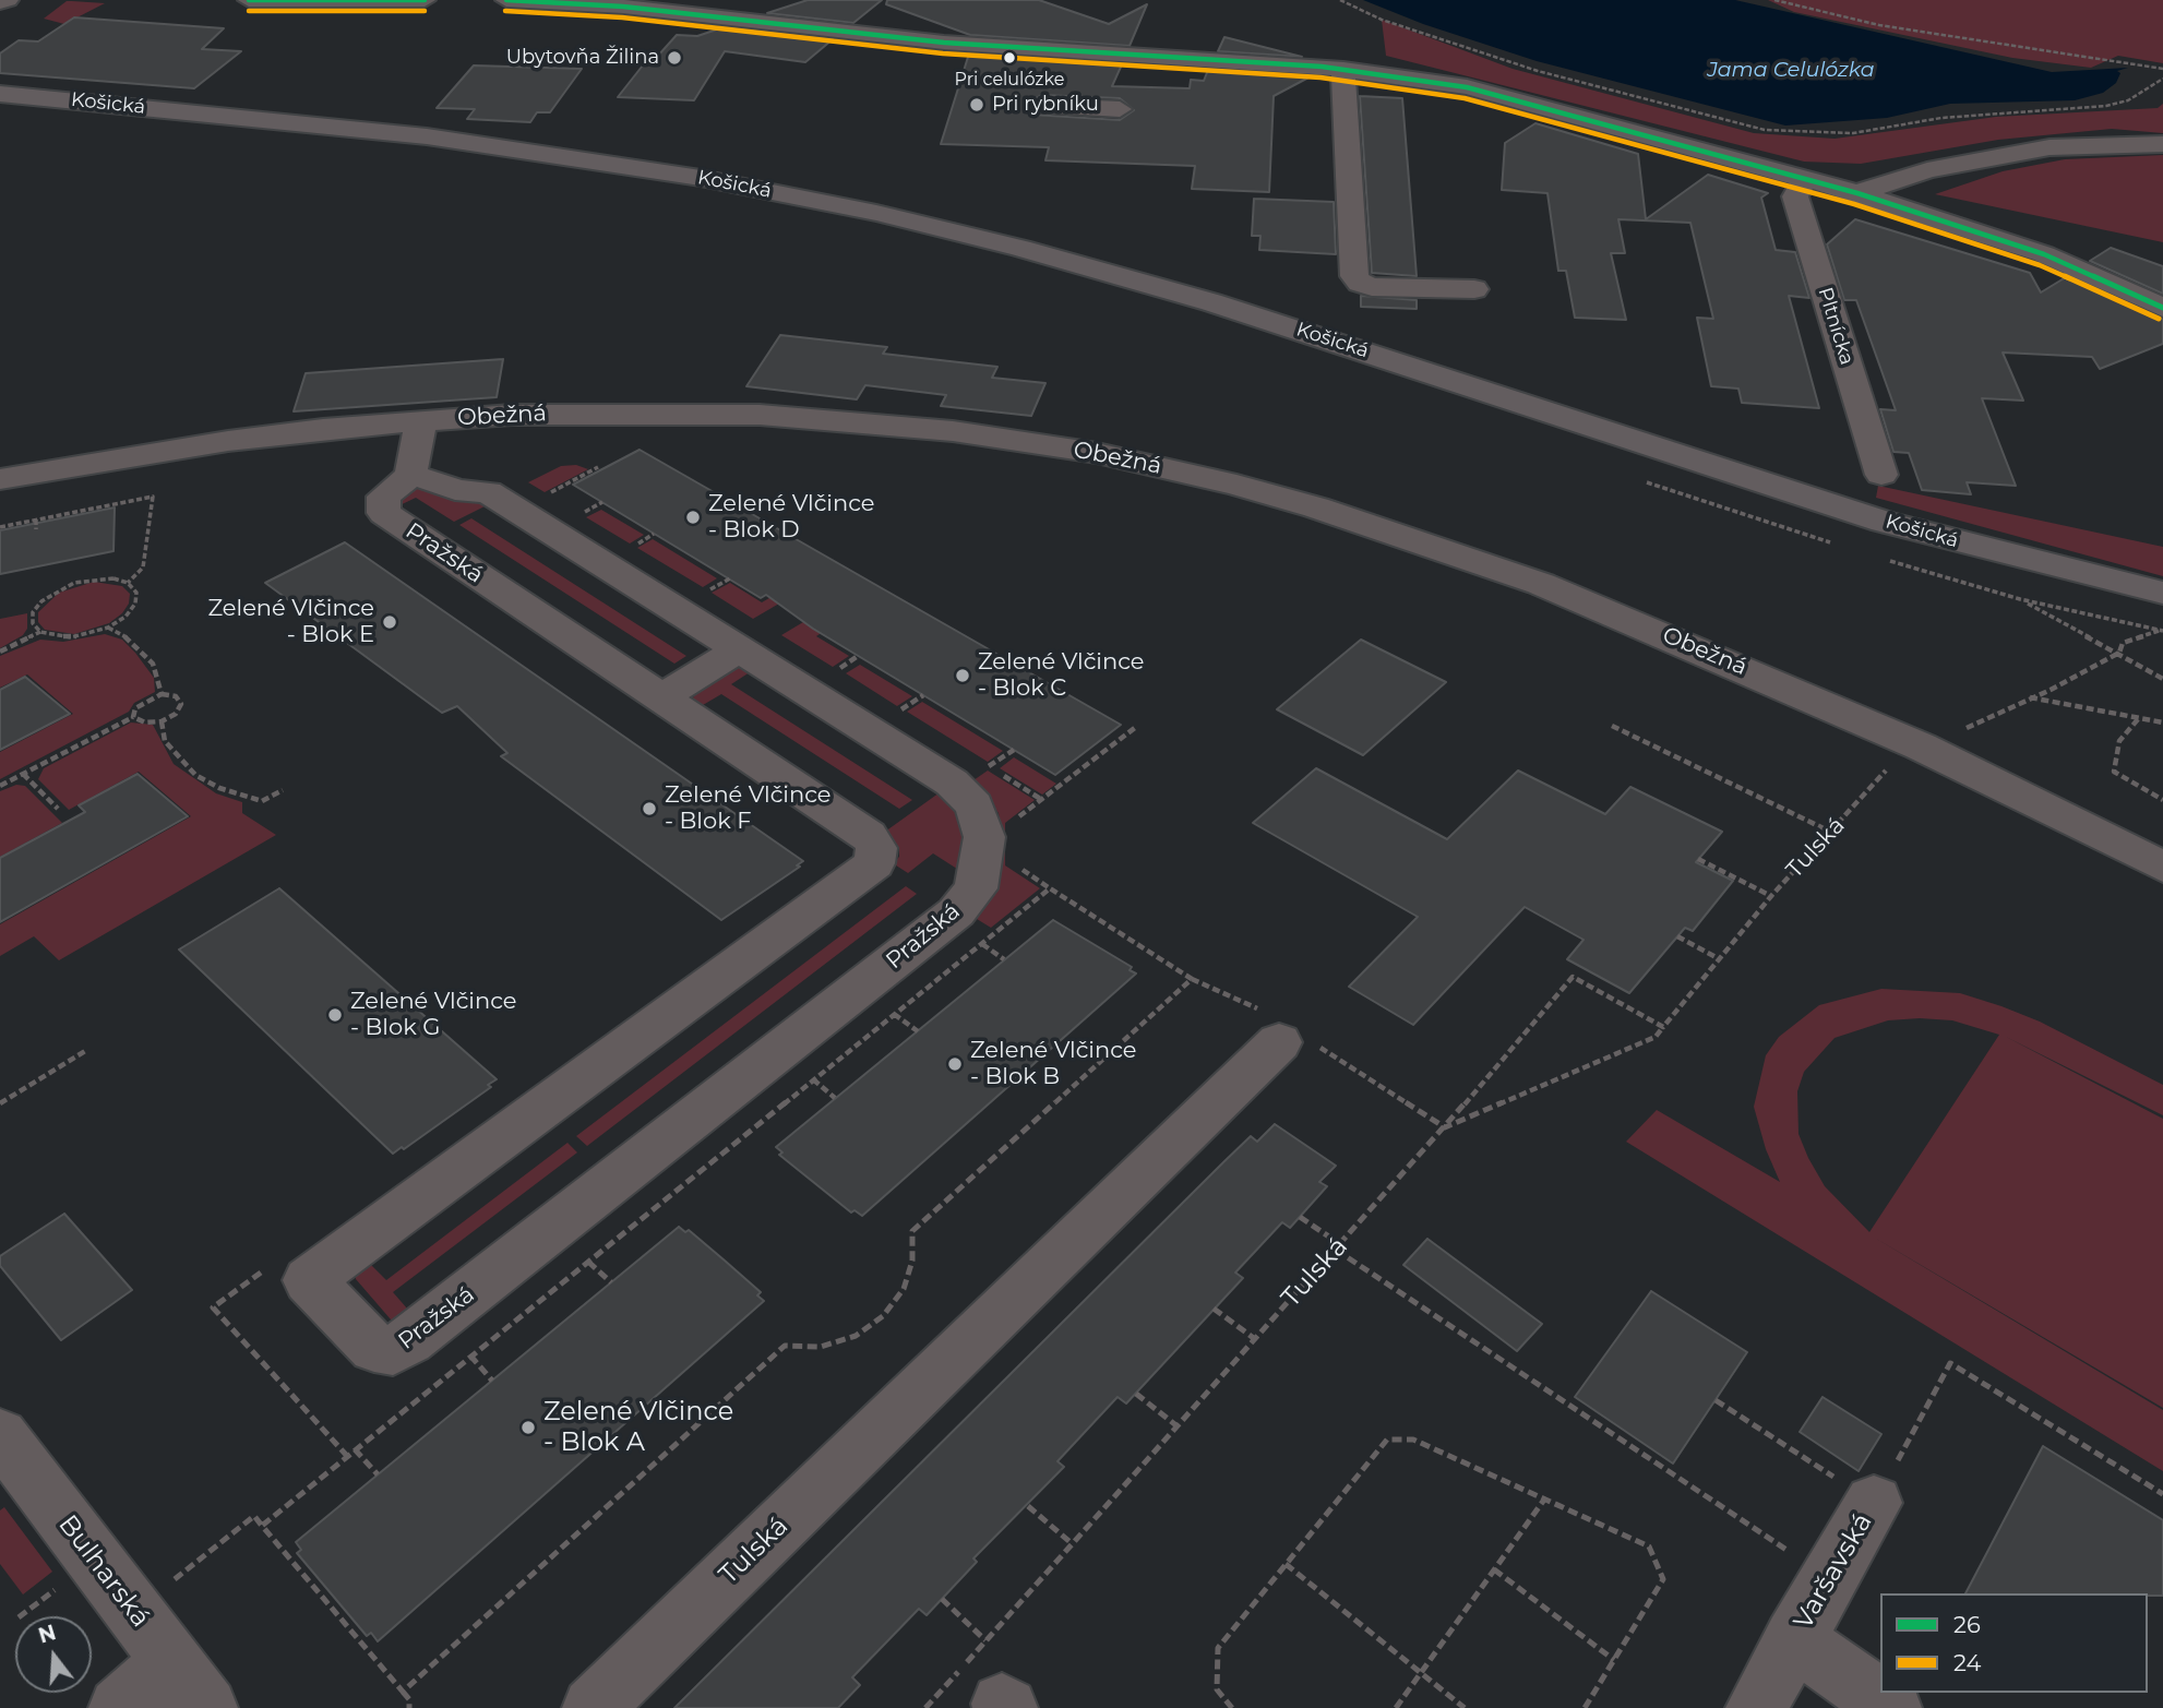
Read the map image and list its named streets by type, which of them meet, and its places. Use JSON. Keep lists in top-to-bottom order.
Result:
{
  "streets": {
    "main road": ["Košická"],
    "street": [
      "Pltnícka",
      "Obežná",
      "Pražská",
      "Tulská",
      "Bulharská",
      "Varšavská"
    ]
  },
  "crossings": [
    ["Obežná", "Tulská"]
  ],
  "water": ["Jama Celulózka"],
  "places": [
    "Ubytovňa Žilina",
    "Pri celulózke",
    "Pri rybníku",
    "Zelené Vlčince - Blok D",
    "Zelené Vlčince - Blok E",
    "Zelené Vlčince - Blok C",
    "Zelené Vlčince - Blok F",
    "Zelené Vlčince - Blok G",
    "Zelené Vlčince - Blok B",
    "Zelené Vlčince - Blok A"
  ],
  "lines": ["transit line 26", "transit line 24"],
  "legend": ["26", "24"],
  "north": "top"
}
